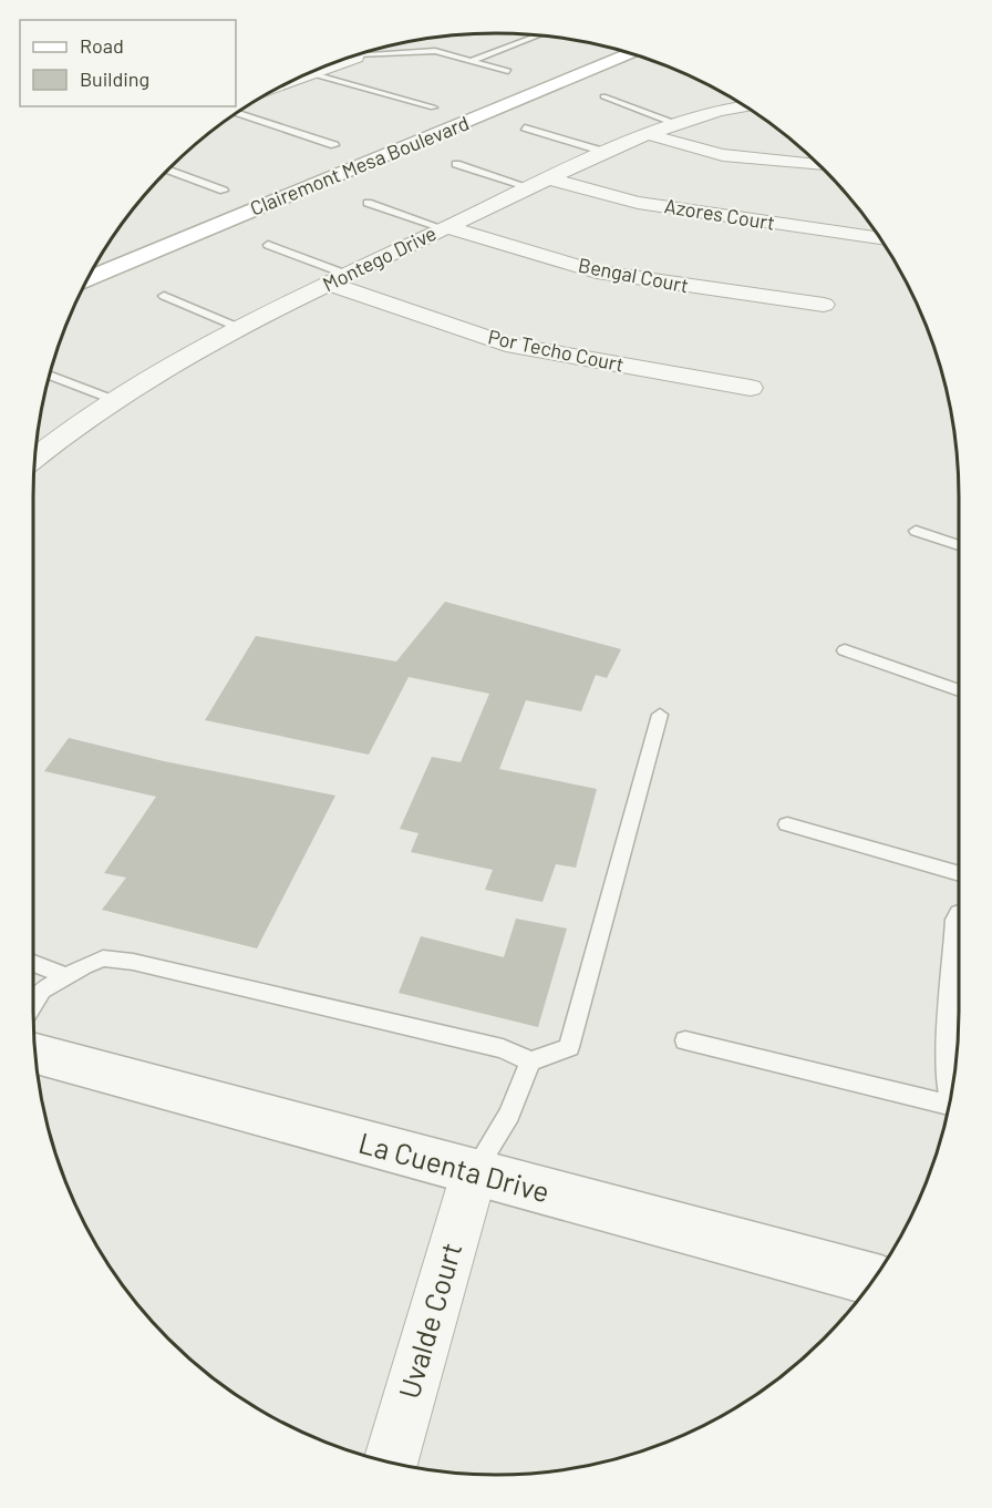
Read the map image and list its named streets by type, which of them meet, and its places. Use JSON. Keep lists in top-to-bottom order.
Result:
{
  "streets": {
    "main road": ["Clairemont Mesa Boulevard"],
    "street": [
      "Azores Court",
      "Montego Drive",
      "Bengal Court",
      "Por Techo Court",
      "La Cuenta Drive",
      "Uvalde Court"
    ]
  },
  "crossings": [
    ["Azores Court", "Montego Drive"],
    ["Montego Drive", "Bengal Court"],
    ["Montego Drive", "Por Techo Court"],
    ["La Cuenta Drive", "Uvalde Court"]
  ],
  "legend": ["Road", "Building"]
}
